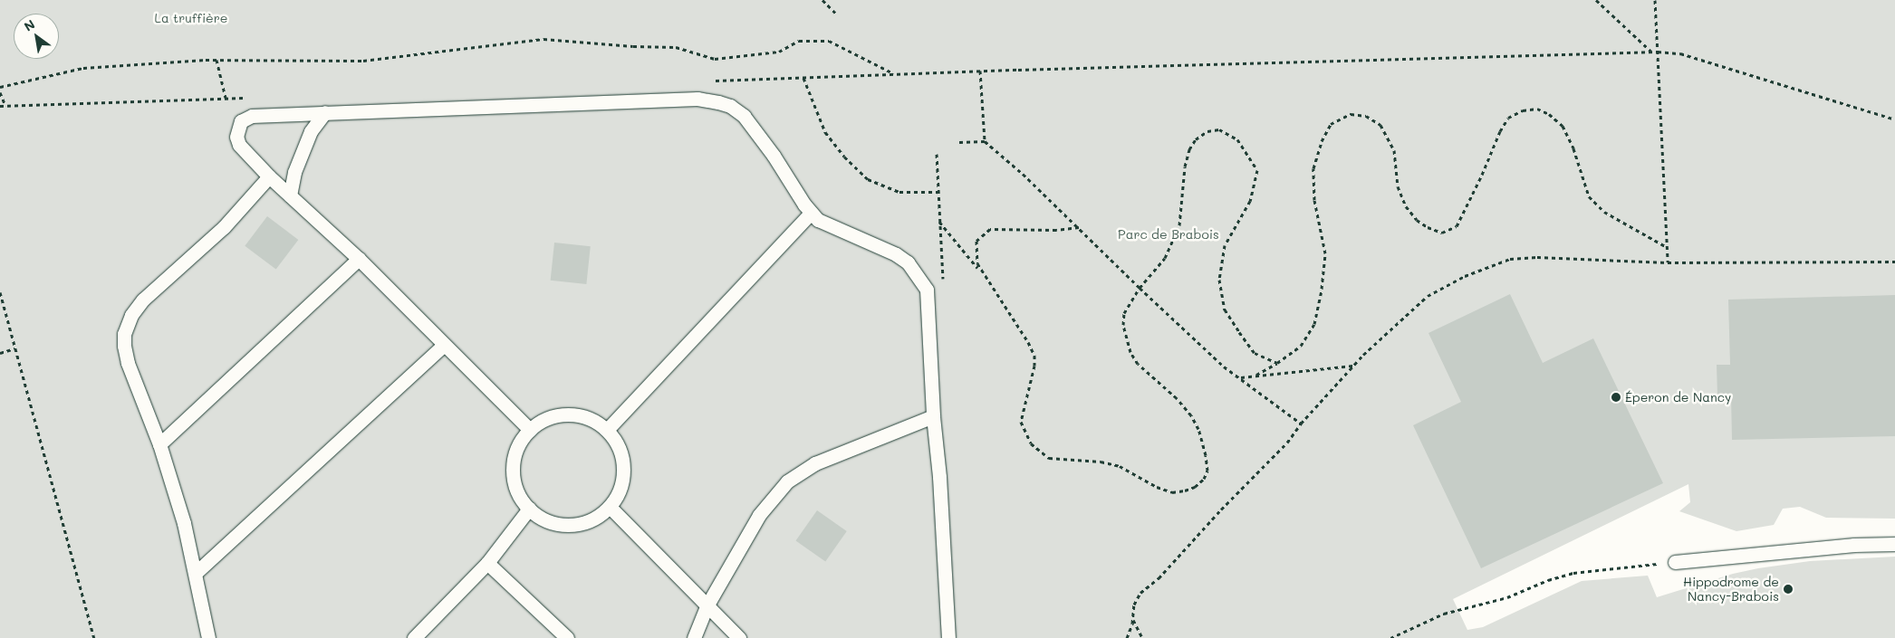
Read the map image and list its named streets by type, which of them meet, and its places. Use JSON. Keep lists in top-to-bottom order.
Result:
{
  "parks": ["La truffière", "Parc de Brabois"],
  "places": ["Éperon de Nancy", "Hippodrome de Nancy-Brabois"],
  "north": "top left"
}
